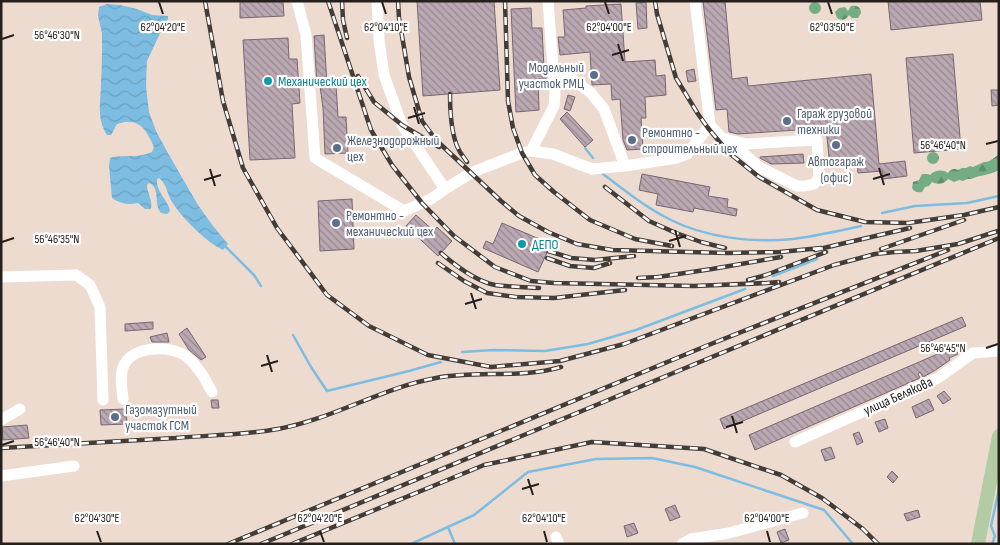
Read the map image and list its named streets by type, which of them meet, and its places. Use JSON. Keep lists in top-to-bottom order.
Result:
{
  "streets": {
    "street": ["улица Белякова"]
  },
  "places": [
    "Модельный участок РМЦ",
    "Механический цех",
    "Гараж грузовой техники",
    "Ремонтно - строительный цех",
    "Автогараж (офис)",
    "Железнодорожный цех",
    "Ремонтно - механический цех",
    "ДЕПО",
    "Газомазутный участок ГСМ"
  ],
  "coordinates": [
    "62°04'20\"E",
    "62°04'10\"E",
    "62°04'00\"E",
    "62°03'50\"E",
    "56°46'30\"N",
    "56°46'40\"N",
    "56°46'35\"N",
    "56°46'45\"N",
    "62°04'30\"E"
  ]
}
